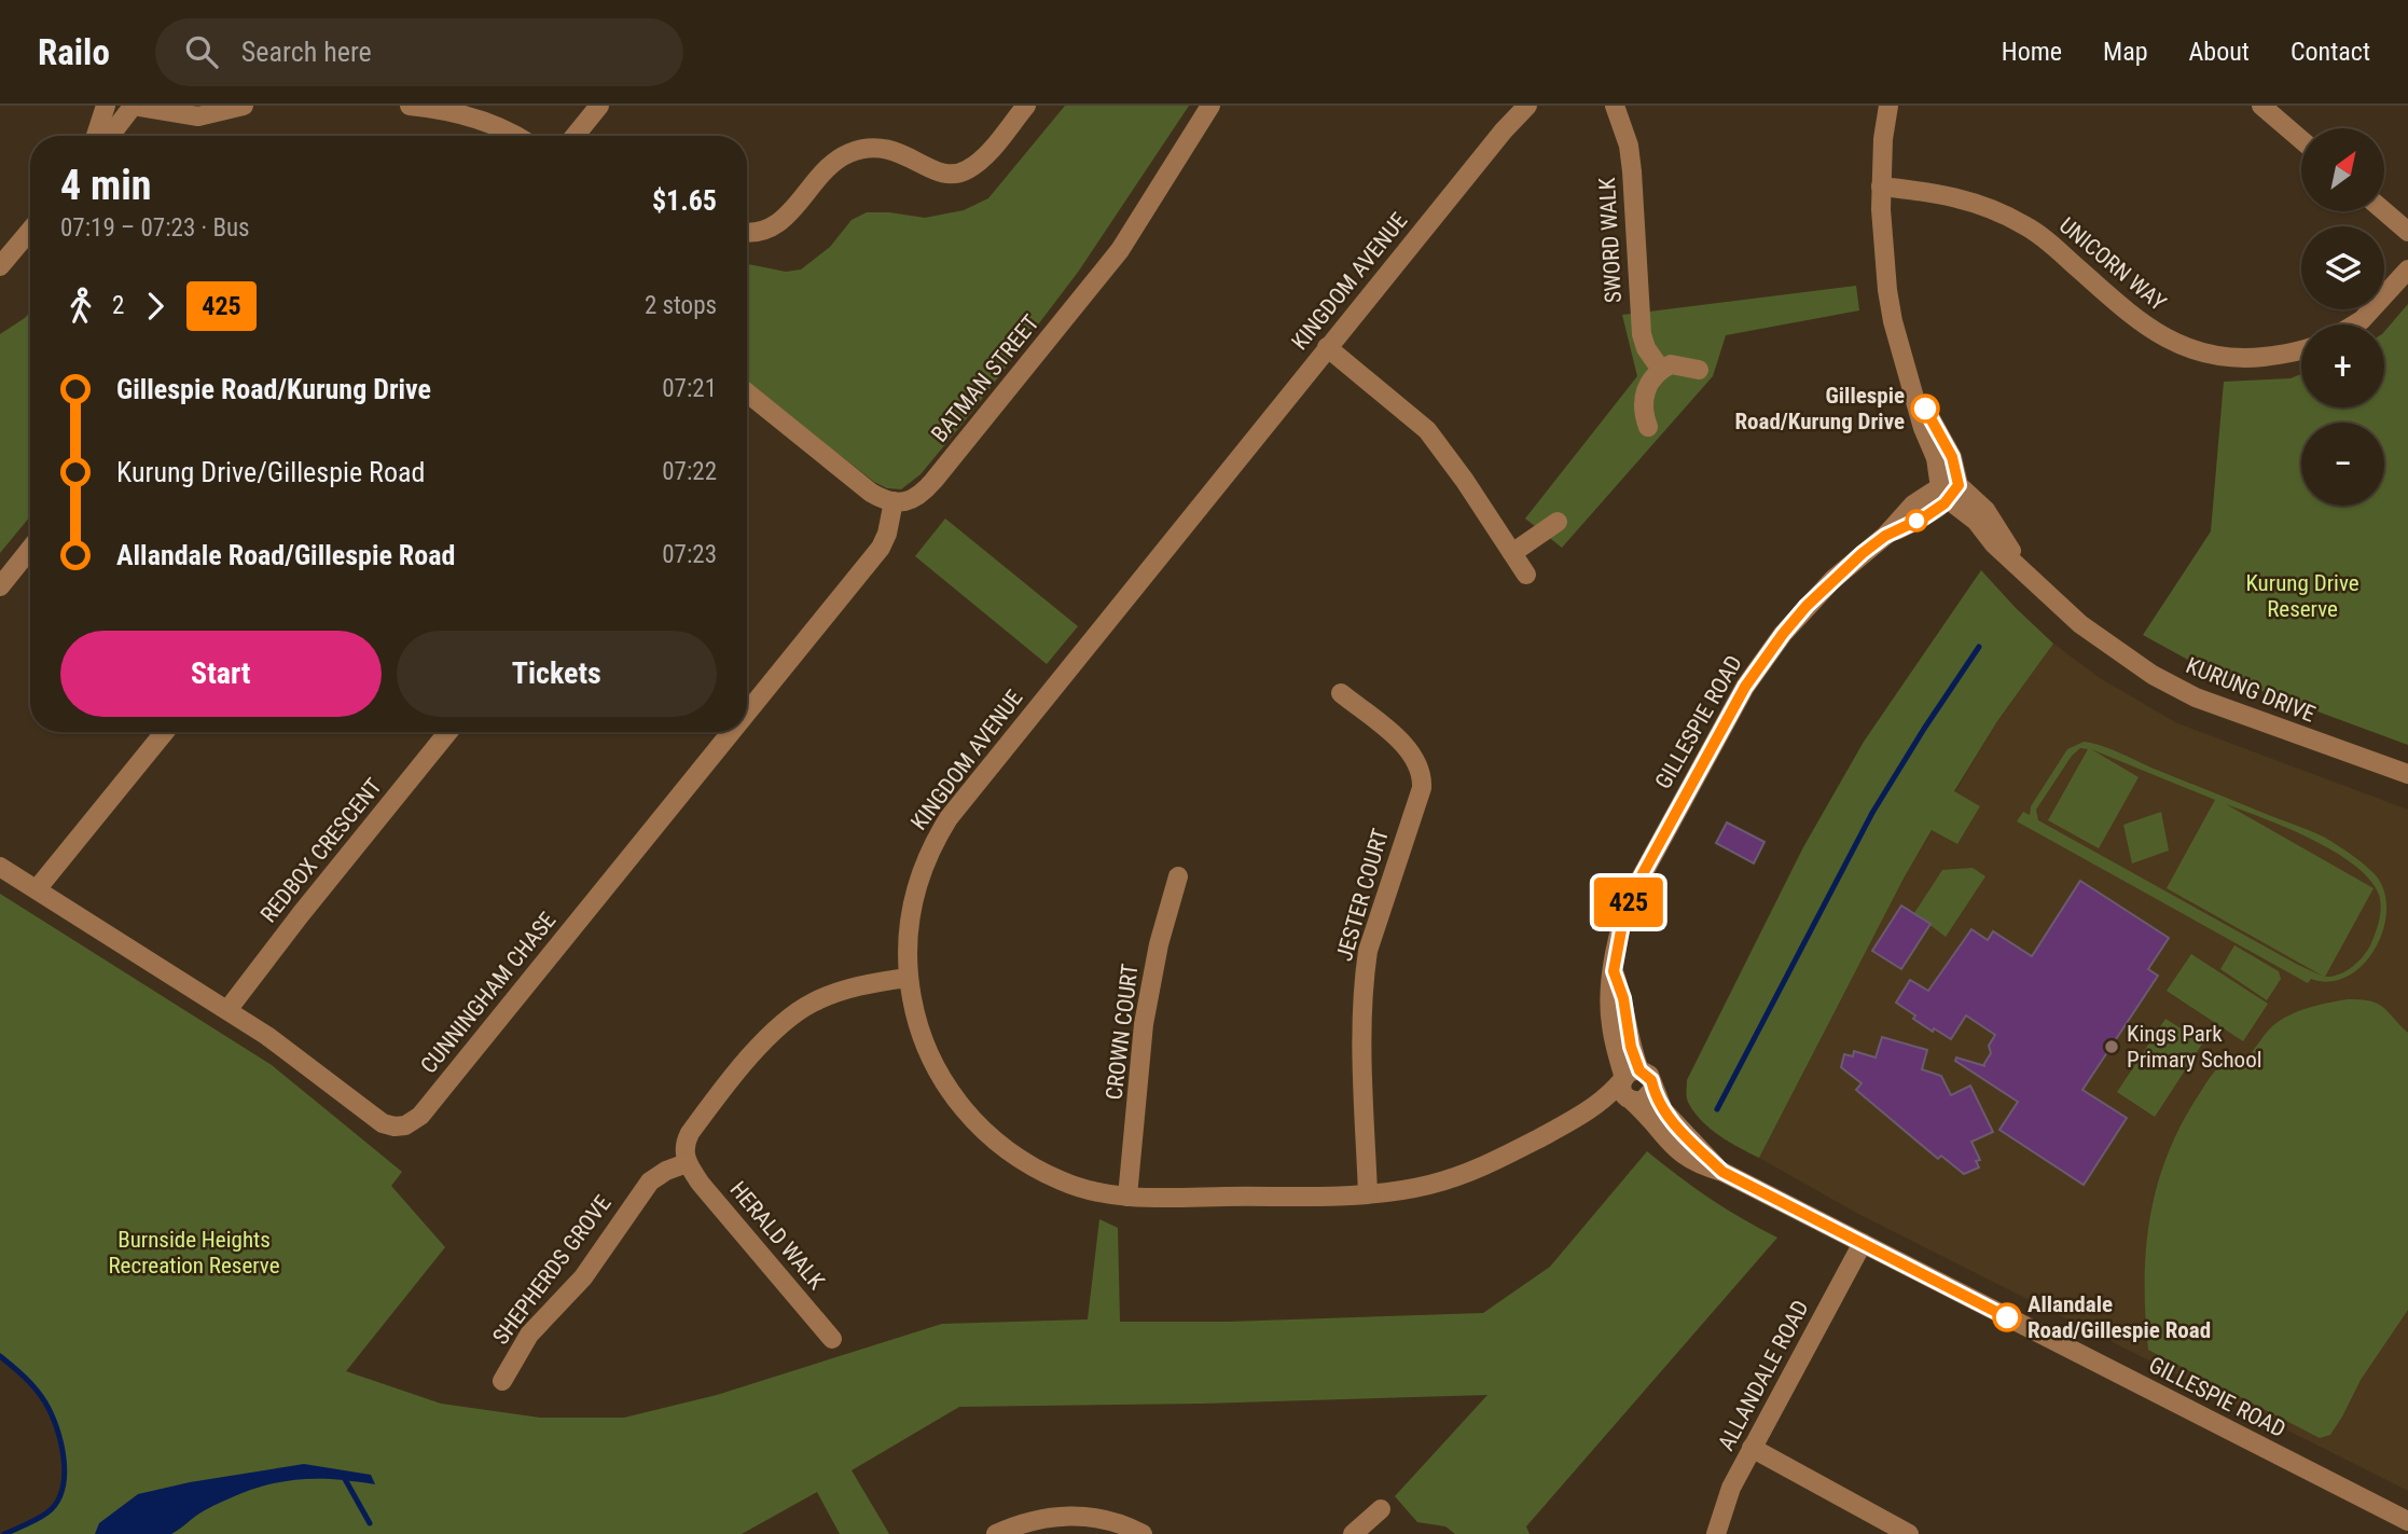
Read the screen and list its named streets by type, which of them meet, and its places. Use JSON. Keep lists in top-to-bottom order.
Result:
{
  "streets": {
    "street": [
      "SWORD WALK",
      "UNICORN WAY",
      "KINGDOM AVENUE",
      "BATMAN STREET",
      "KURUNG DRIVE",
      "GILLESPIE ROAD",
      "REDBOX CRESCENT",
      "JESTER COURT",
      "CUNNINGHAM CHASE",
      "CROWN COURT",
      "HERALD WALK",
      "SHEPHERDS GROVE",
      "ALLANDALE ROAD"
    ]
  },
  "crossings": [
    ["KINGDOM AVENUE", "GILLESPIE ROAD"],
    ["KINGDOM AVENUE", "JESTER COURT"],
    ["KINGDOM AVENUE", "CROWN COURT"],
    ["BATMAN STREET", "CUNNINGHAM CHASE"],
    ["KURUNG DRIVE", "GILLESPIE ROAD"],
    ["GILLESPIE ROAD", "ALLANDALE ROAD"],
    ["REDBOX CRESCENT", "CUNNINGHAM CHASE"],
    ["HERALD WALK", "SHEPHERDS GROVE"]
  ],
  "parks": ["Kurung Drive Reserve", "Burnside Heights Recreation Reserve"],
  "places": ["Gillespie Road/Kurung Drive", "Kings Park Primary School", "Allandale Road/Gillespie Road"],
  "lines": ["bus line 425"],
  "north": "top right",
  "page": {
    "header": "Railo",
    "search": "Search here",
    "nav": [
      "Home",
      "Map",
      "About",
      "Contact"
    ],
    "on_map": "425",
    "map_buttons": ["+", "−"],
    "heading": ["4 min", "07:19 – 07:23 · Bus", "$1.65"],
    "legs": ["2", "425", "2 stops"],
    "list": [
      {
        "name": "Gillespie Road/Kurung Drive",
        "value": "07:21"
      },
      {
        "name": "Kurung Drive/Gillespie Road",
        "value": "07:22"
      },
      {
        "name": "Allandale Road/Gillespie Road",
        "value": "07:23"
      }
    ],
    "buttons": ["Start", "Tickets"]
  }
}
